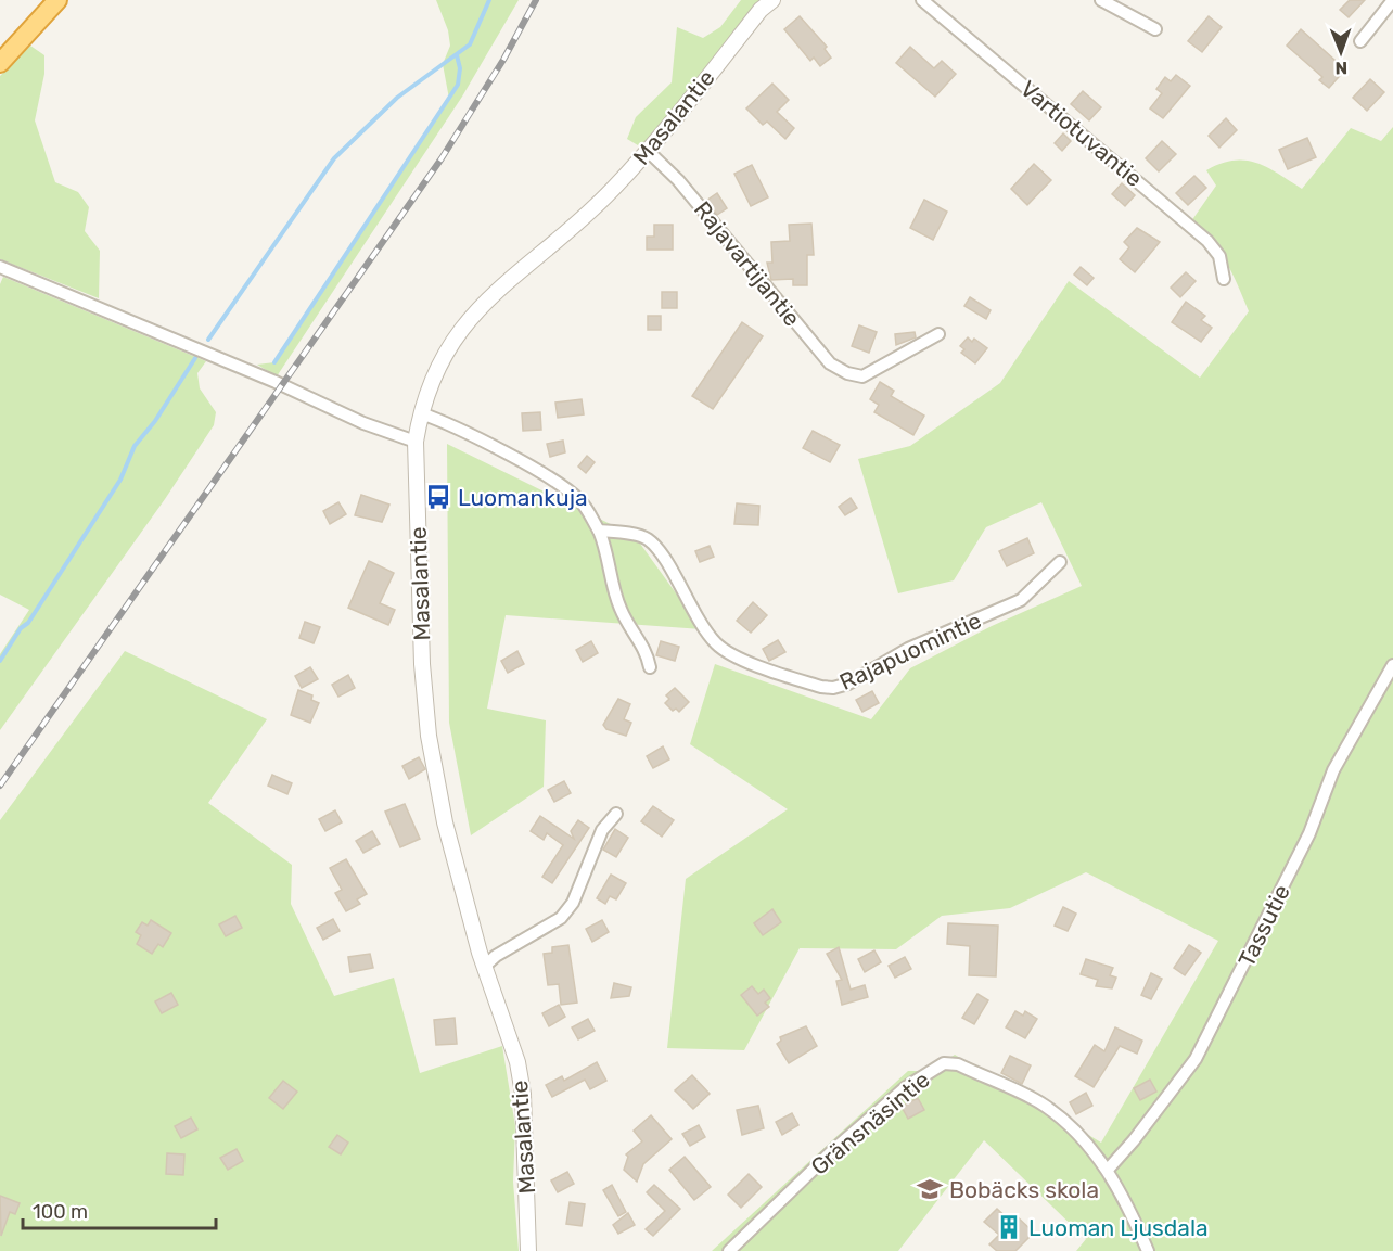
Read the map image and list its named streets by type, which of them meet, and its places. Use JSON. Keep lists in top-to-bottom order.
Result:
{
  "streets": {
    "street": [
      "Masalantie",
      "Vartiotuvantie",
      "Rajavartijantie",
      "Rajapuomintie",
      "Tassutie",
      "Gränsnäsintie"
    ]
  },
  "crossings": [
    ["Masalantie", "Rajavartijantie"],
    ["Tassutie", "Gränsnäsintie"]
  ],
  "places": {
    "bus stop": ["Luomankuja"],
    "school or university": ["Bobäcks skola"],
    "building": ["Luoman Ljusdala"]
  },
  "scale_bar": "100 m",
  "north": "bottom"
}
